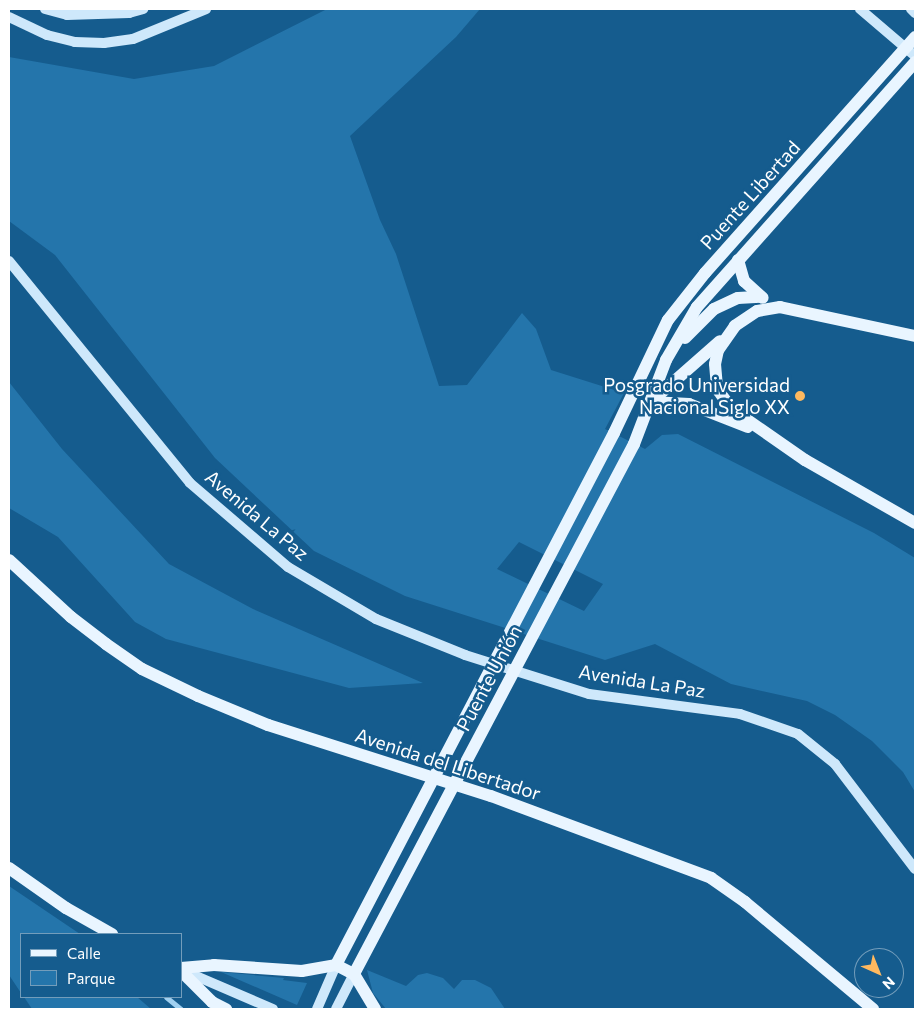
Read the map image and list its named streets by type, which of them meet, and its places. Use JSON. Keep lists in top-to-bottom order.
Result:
{
  "streets": {
    "main road": [
      "Puente Libertad",
      "Avenida La Paz",
      "Puente Unión",
      "Avenida del Libertador"
    ]
  },
  "crossings": [
    ["Puente Libertad", "Puente Unión"]
  ],
  "places": ["Posgrado Universidad Nacional Siglo XX"],
  "legend": ["Calle", "Parque"],
  "north": "bottom right"
}
